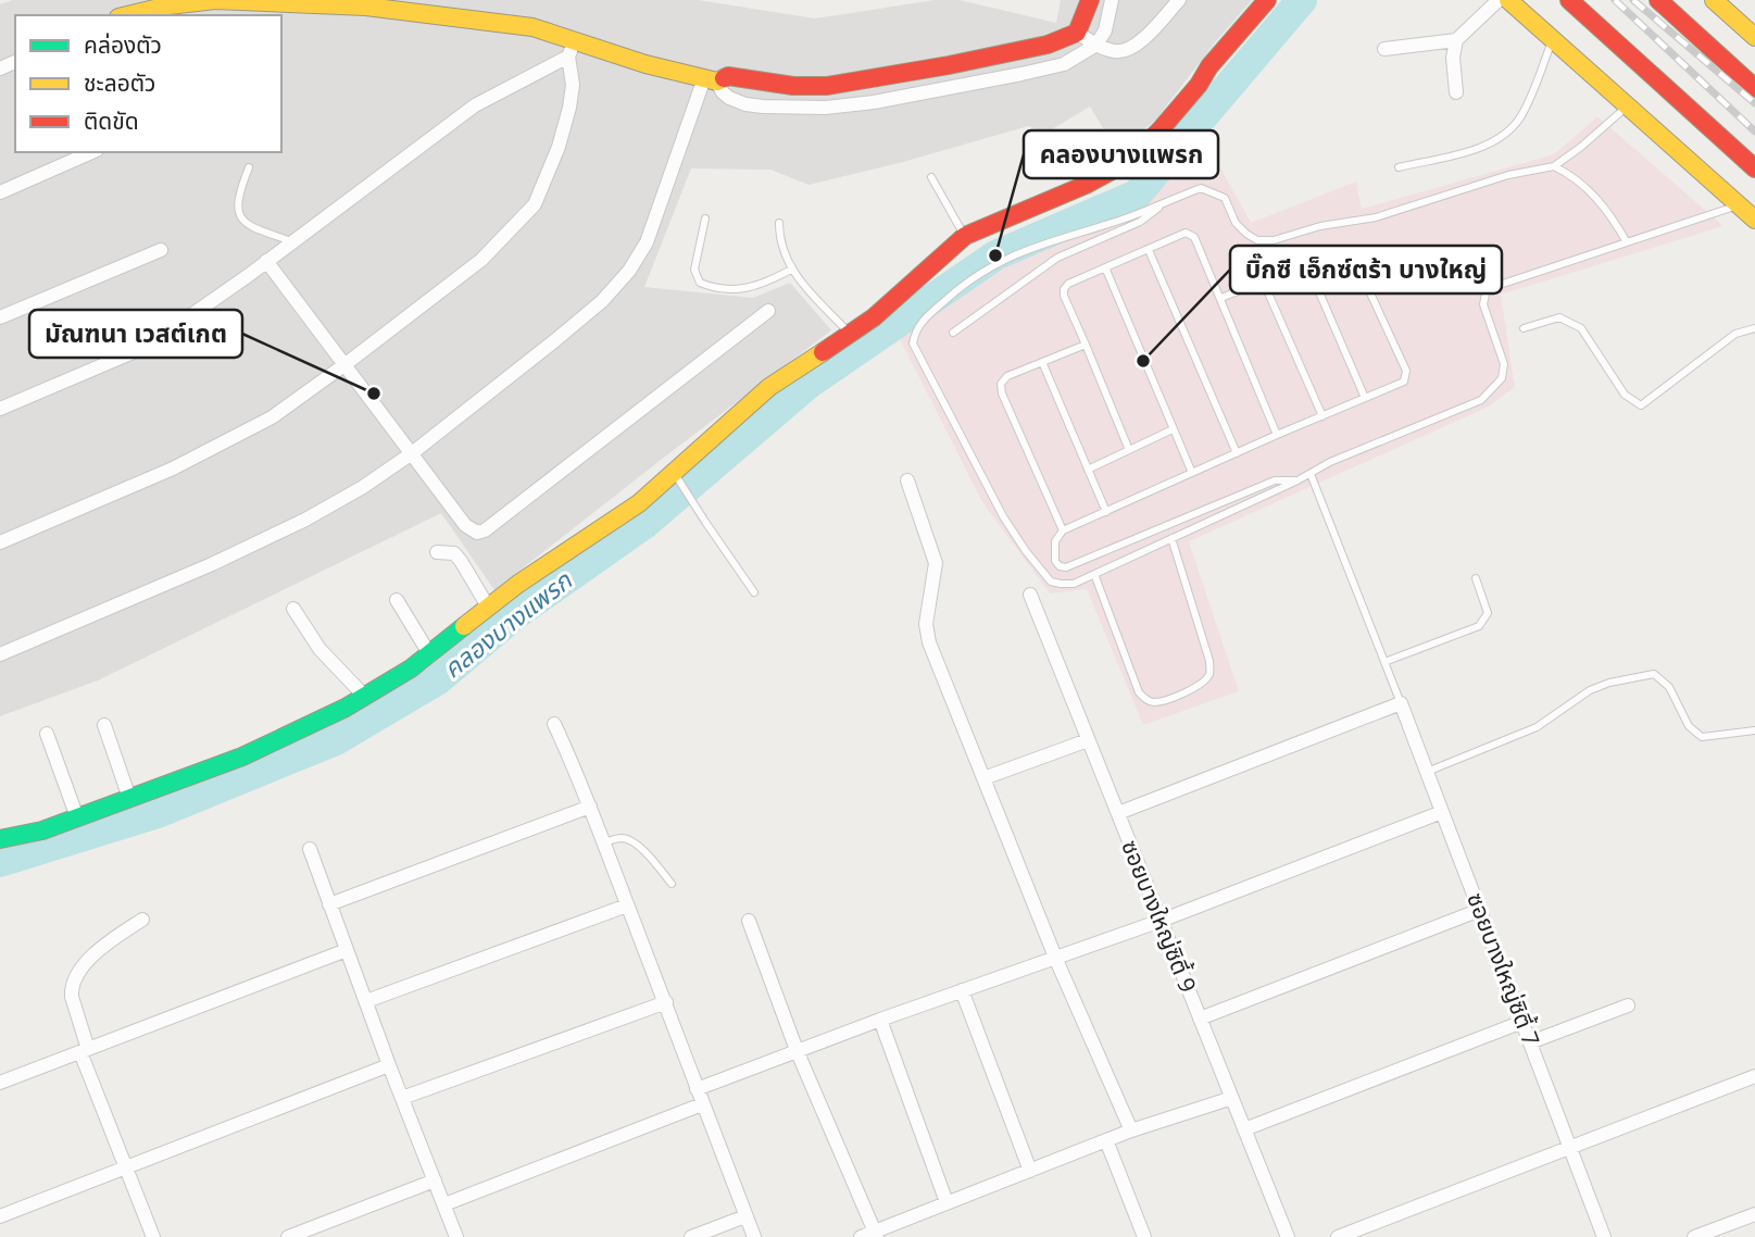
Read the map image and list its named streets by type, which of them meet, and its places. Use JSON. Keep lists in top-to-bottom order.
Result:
{
  "streets": {
    "street": ["ซอยบางใหญ่ซิตี้ 9", "ซอยบางใหญ่ซิตี้ 7"]
  },
  "water": ["คลองบางแพรก"],
  "places": ["คลองบางแพรก", "บิ๊กซี เอ็กซ์ตร้า บางใหญ่", "มัณฑนา เวสต์เกต"],
  "legend": ["คล่องตัว", "ชะลอตัว", "ติดขัด"]
}
